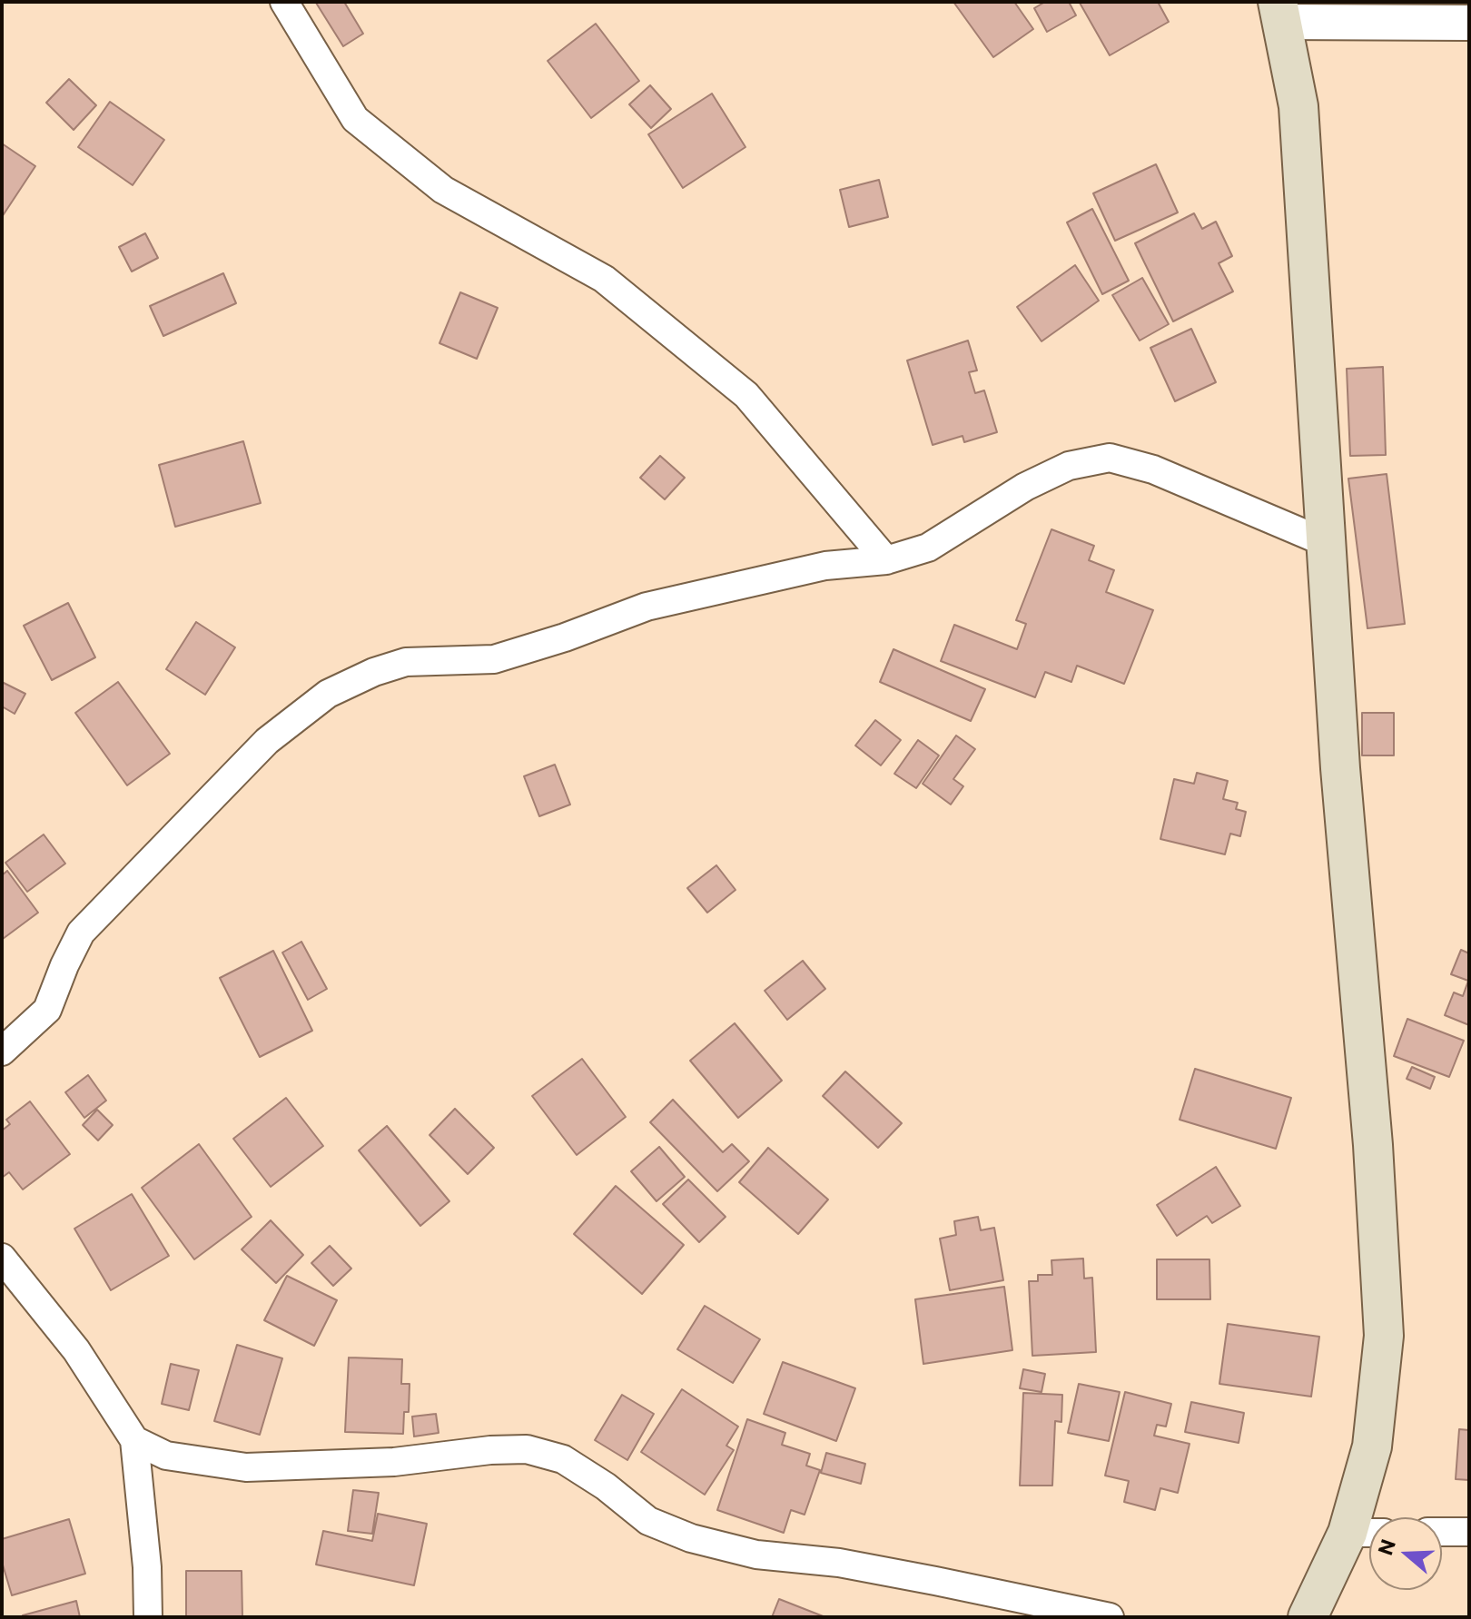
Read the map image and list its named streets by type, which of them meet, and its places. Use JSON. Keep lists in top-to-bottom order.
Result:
{
  "north": "left"
}
